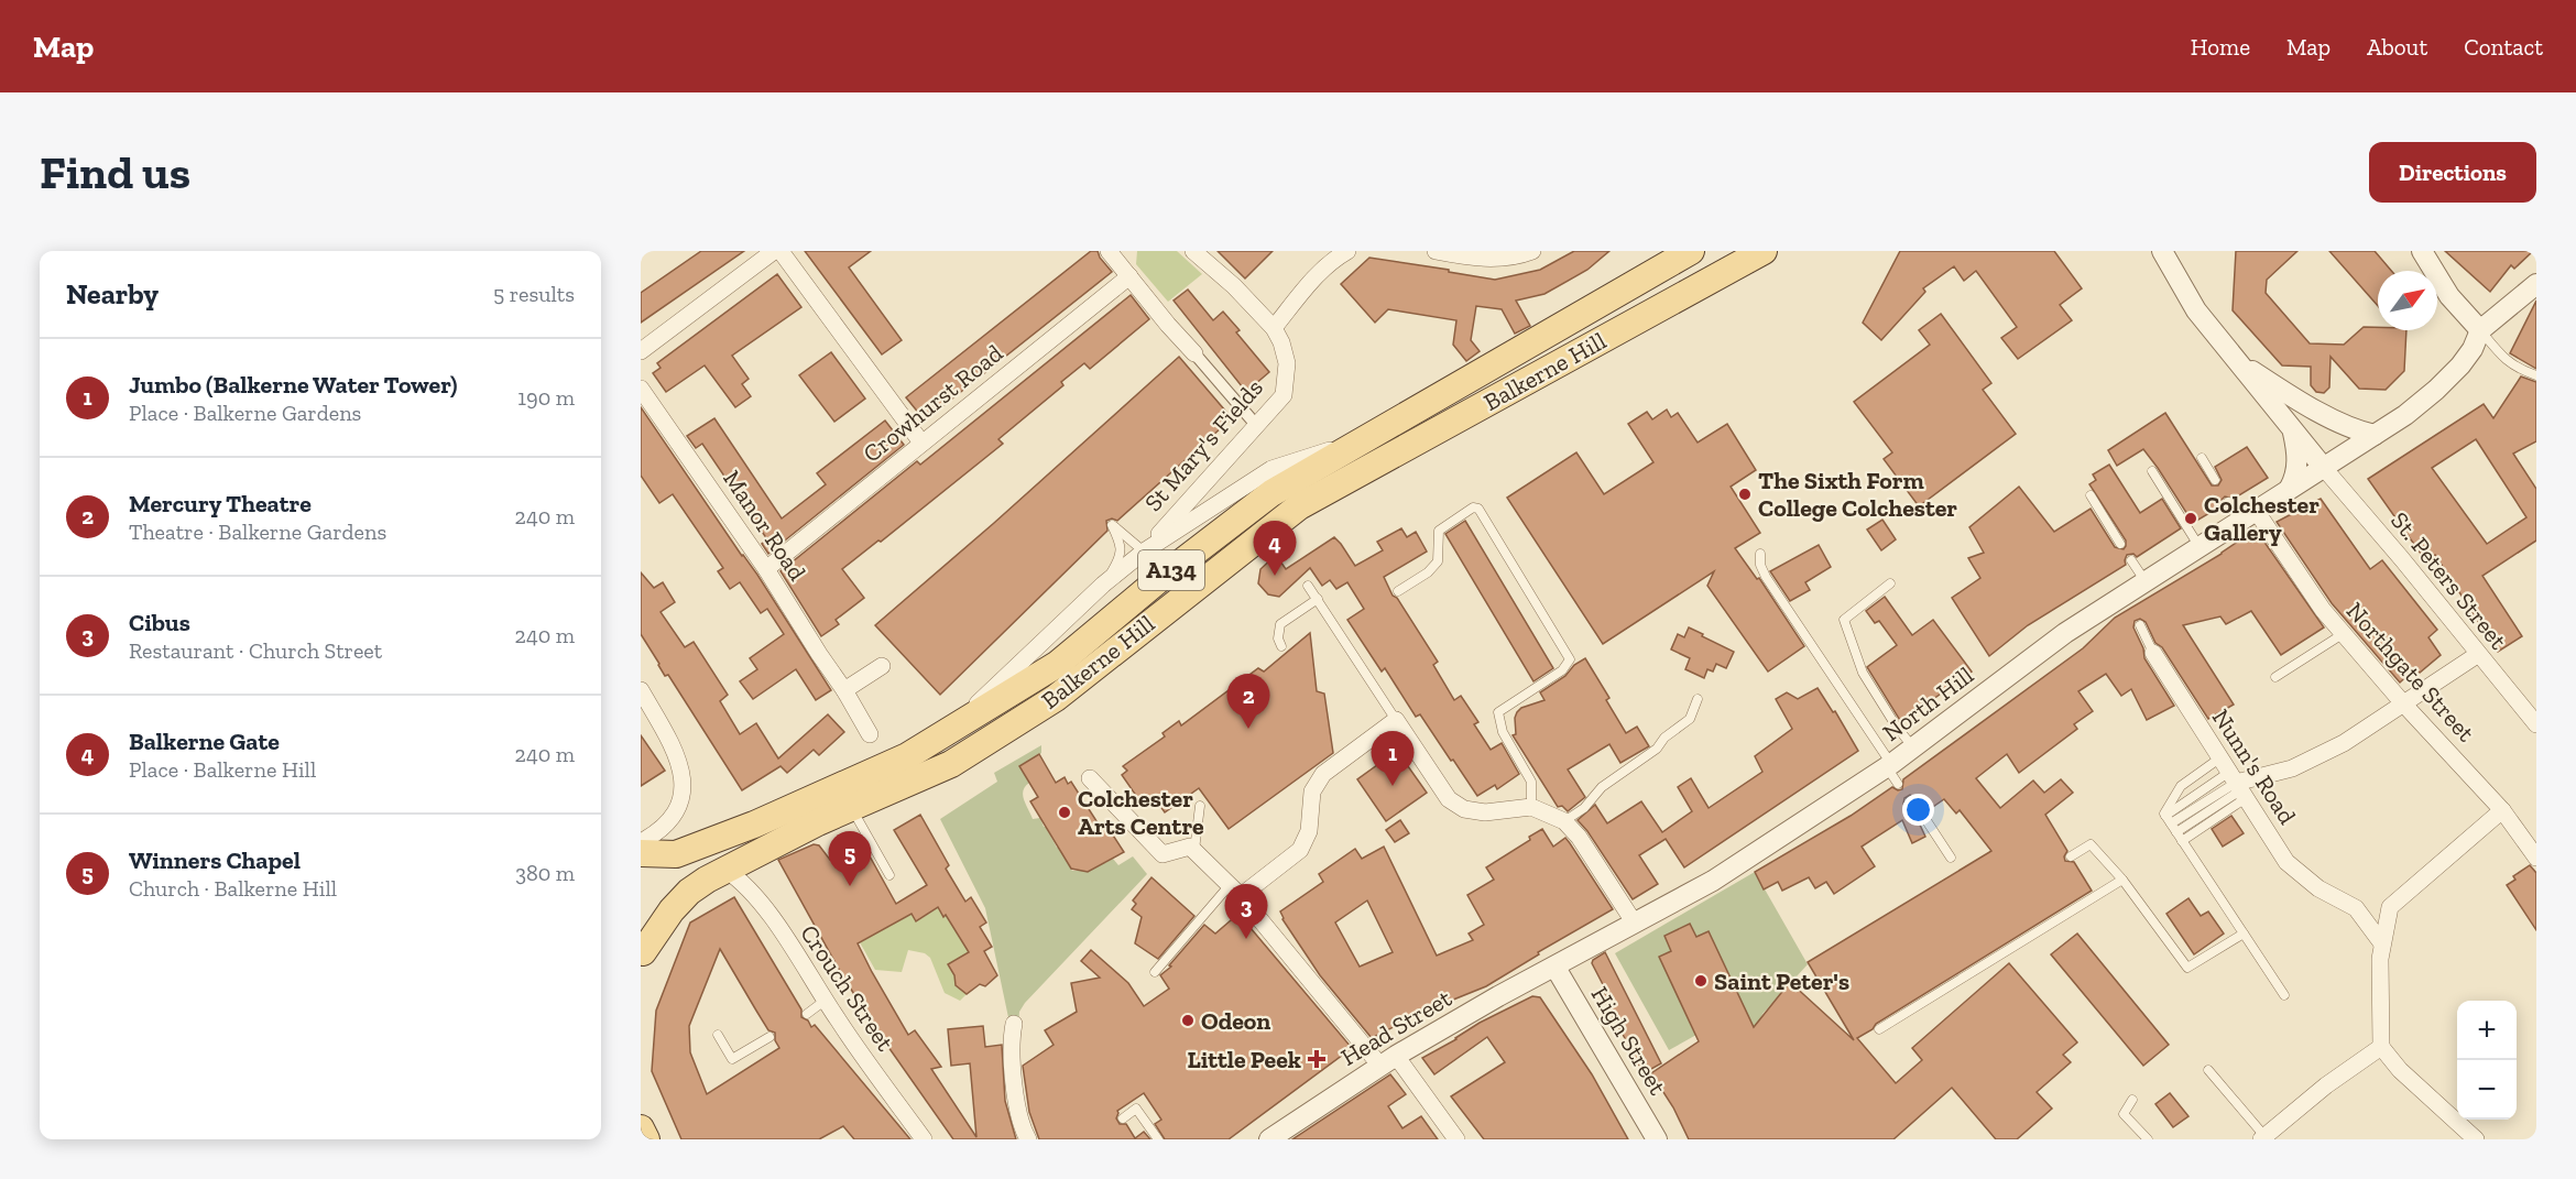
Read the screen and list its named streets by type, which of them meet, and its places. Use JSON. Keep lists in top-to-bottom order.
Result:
{
  "streets": {
    "main road": ["Balkerne Hill", "A134"],
    "street": [
      "Crowhurst Road",
      "St Mary's Fields",
      "Manor Road",
      "St. Peters Street",
      "Northgate Street",
      "North Hill",
      "Nunn's Road",
      "Crouch Street",
      "Head Street",
      "High Street"
    ]
  },
  "crossings": [
    ["Balkerne Hill", "A134"],
    ["Balkerne Hill", "Crouch Street"],
    ["Crowhurst Road", "Manor Road"],
    ["St. Peters Street", "North Hill"],
    ["Northgate Street", "North Hill"],
    ["North Hill", "Head Street"],
    ["North Hill", "High Street"],
    ["Head Street", "High Street"]
  ],
  "places": {
    "other": [
      "The Sixth Form College Colchester",
      "Colchester Gallery",
      "Colchester Arts Centre",
      "Saint Peter's",
      "Odeon"
    ],
    "health": ["Little Peek"]
  },
  "north": "top right",
  "page": {
    "header": "Map",
    "nav": [
      "Home",
      "Map",
      "About",
      "Contact"
    ],
    "buttons": "Directions",
    "title": "Find us",
    "heading": ["Nearby", "5 results"],
    "list": [
      {
        "mark": "1",
        "name": "Jumbo (Balkerne Water Tower)",
        "note": "Place · Balkerne Gardens",
        "value": "190 m"
      },
      {
        "mark": "2",
        "name": "Mercury Theatre",
        "note": "Theatre · Balkerne Gardens",
        "value": "240 m"
      },
      {
        "mark": "3",
        "name": "Cibus",
        "note": "Restaurant · Church Street",
        "value": "240 m"
      },
      {
        "mark": "4",
        "name": "Balkerne Gate",
        "note": "Place · Balkerne Hill",
        "value": "240 m"
      },
      {
        "mark": "5",
        "name": "Winners Chapel",
        "note": "Church · Balkerne Hill",
        "value": "380 m"
      }
    ],
    "pins": [
      "4",
      "2",
      "1",
      "5",
      "3"
    ],
    "map_buttons": ["+", "−"]
  }
}
